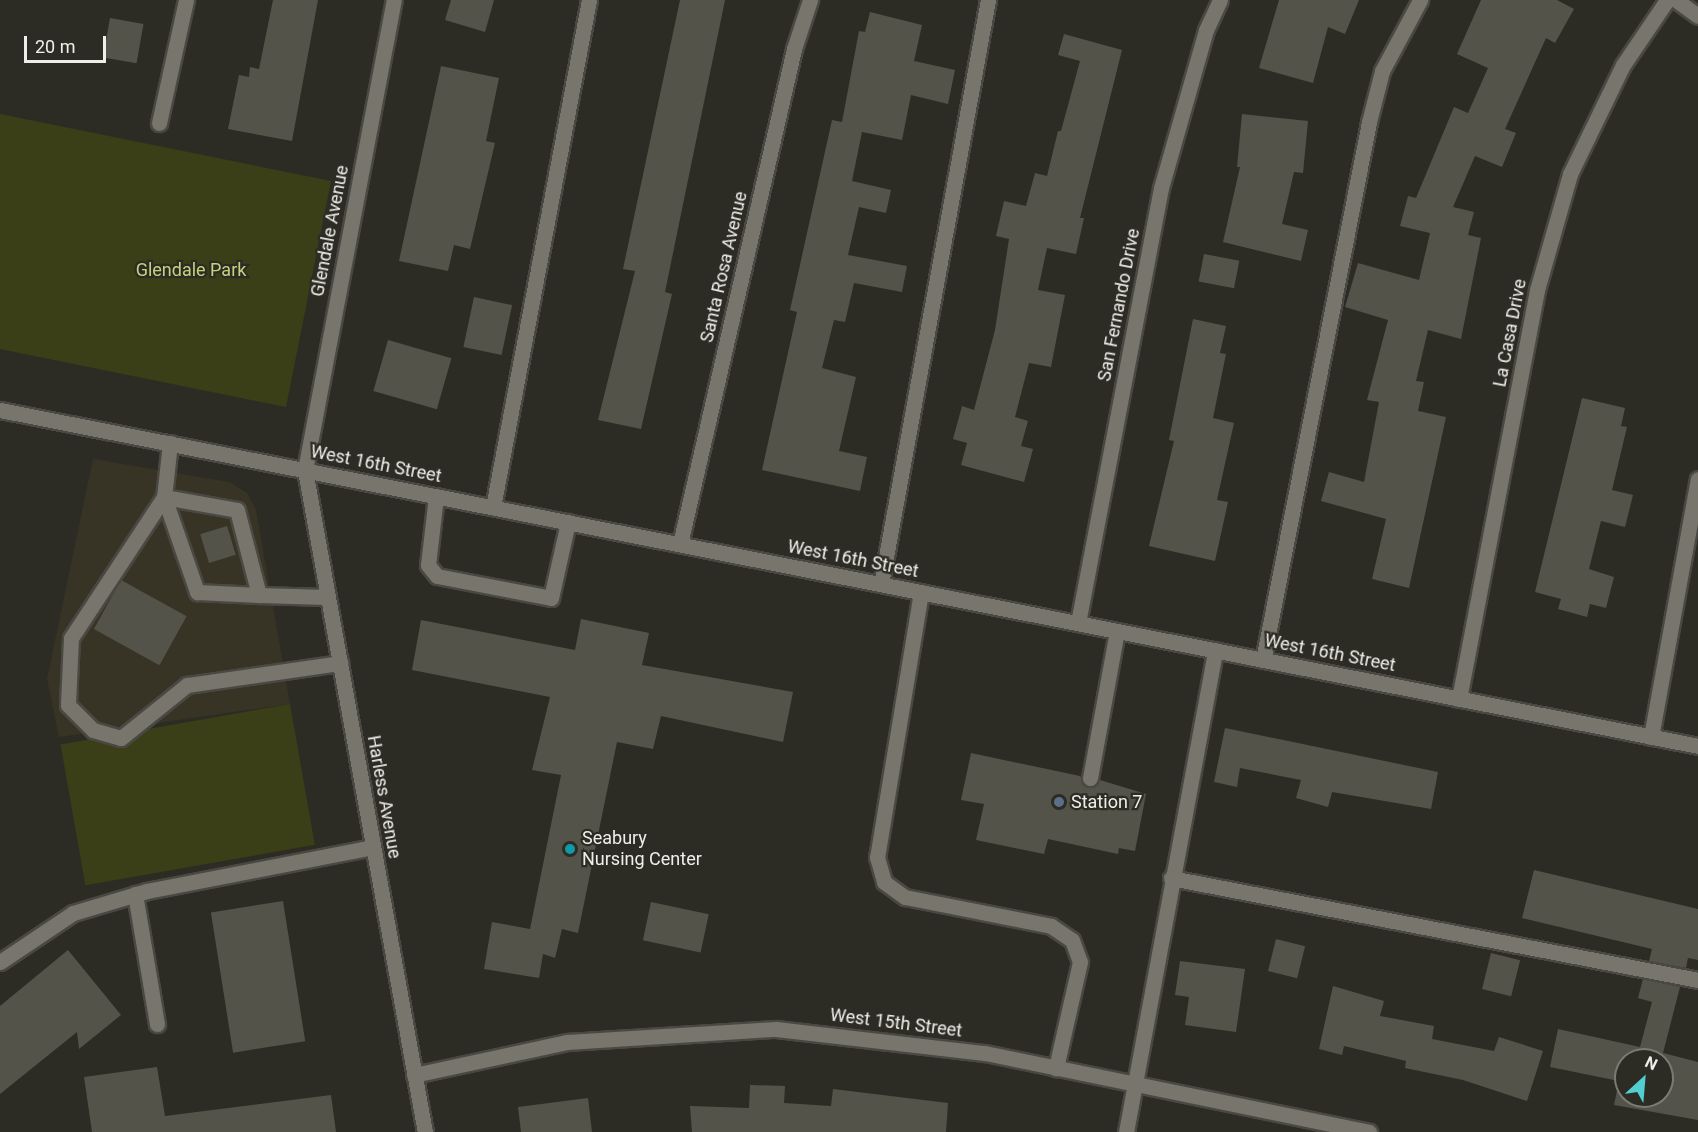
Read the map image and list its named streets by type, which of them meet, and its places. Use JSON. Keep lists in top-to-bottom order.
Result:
{
  "streets": {
    "street": [
      "Glendale Avenue",
      "Santa Rosa Avenue",
      "San Fernando Drive",
      "La Casa Drive",
      "West 16th Street",
      "Harless Avenue",
      "West 15th Street"
    ]
  },
  "crossings": [
    ["Glendale Avenue", "West 16th Street"],
    ["Glendale Avenue", "Harless Avenue"],
    ["Santa Rosa Avenue", "West 16th Street"],
    ["San Fernando Drive", "West 16th Street"],
    ["La Casa Drive", "West 16th Street"],
    ["West 16th Street", "Harless Avenue"],
    ["Harless Avenue", "West 15th Street"]
  ],
  "parks": ["Glendale Park"],
  "places": ["Station 7", "Seabury Nursing Center"],
  "scale_bar": "20 m",
  "north": "top right"
}
